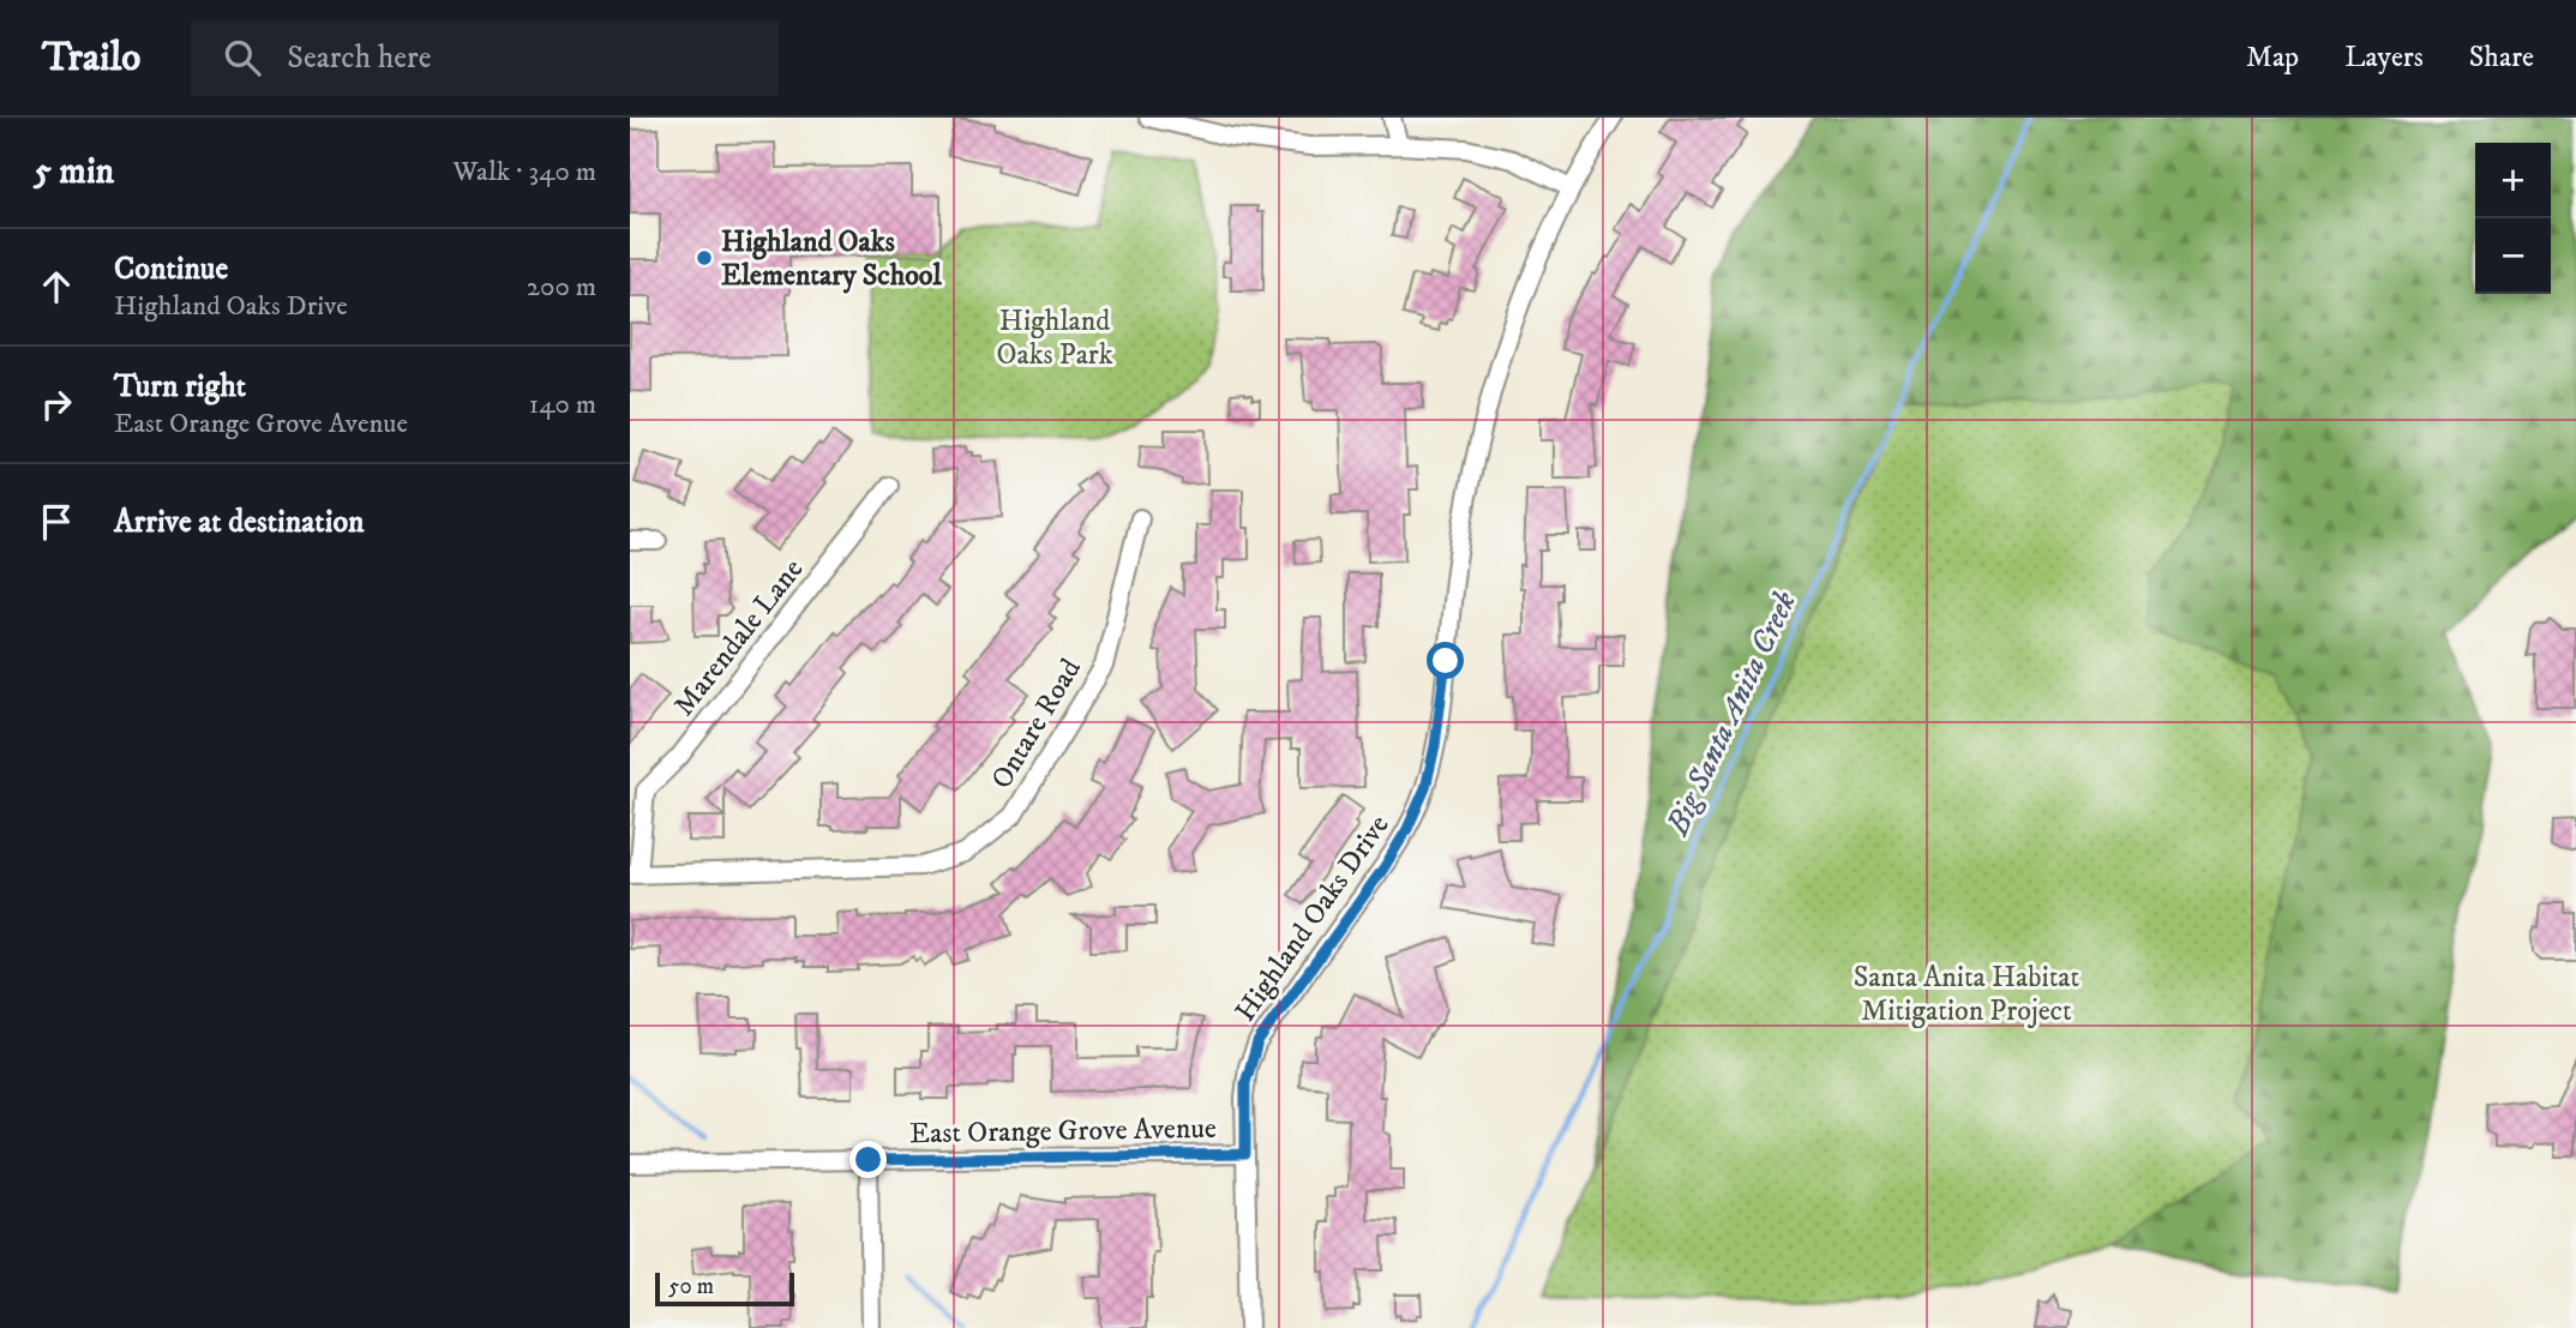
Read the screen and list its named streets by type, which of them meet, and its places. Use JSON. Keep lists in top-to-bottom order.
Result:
{
  "streets": {
    "street": [
      "Marendale Lane",
      "Ontare Road",
      "Highland Oaks Drive",
      "East Orange Grove Avenue"
    ]
  },
  "crossings": [
    ["Marendale Lane", "Ontare Road"],
    ["Highland Oaks Drive", "East Orange Grove Avenue"]
  ],
  "water": ["Big Santa Anita Creek"],
  "parks": ["Highland Oaks Park", "Santa Anita Habitat Mitigation Project"],
  "places": ["Highland Oaks Elementary School"],
  "scale_bar": "50 m",
  "page": {
    "header": "Trailo",
    "search": "Search here",
    "nav": ["Map", "Layers", "Share"],
    "heading": ["5 min", "Walk · 340 m"],
    "map_buttons": ["+", "−"],
    "list": [
      ["Continue", "Highland Oaks Drive", "200 m"],
      ["Turn right", "East Orange Grove Avenue", "140 m"],
      "Arrive at destination"
    ],
    "scale": "50 m"
  }
}
